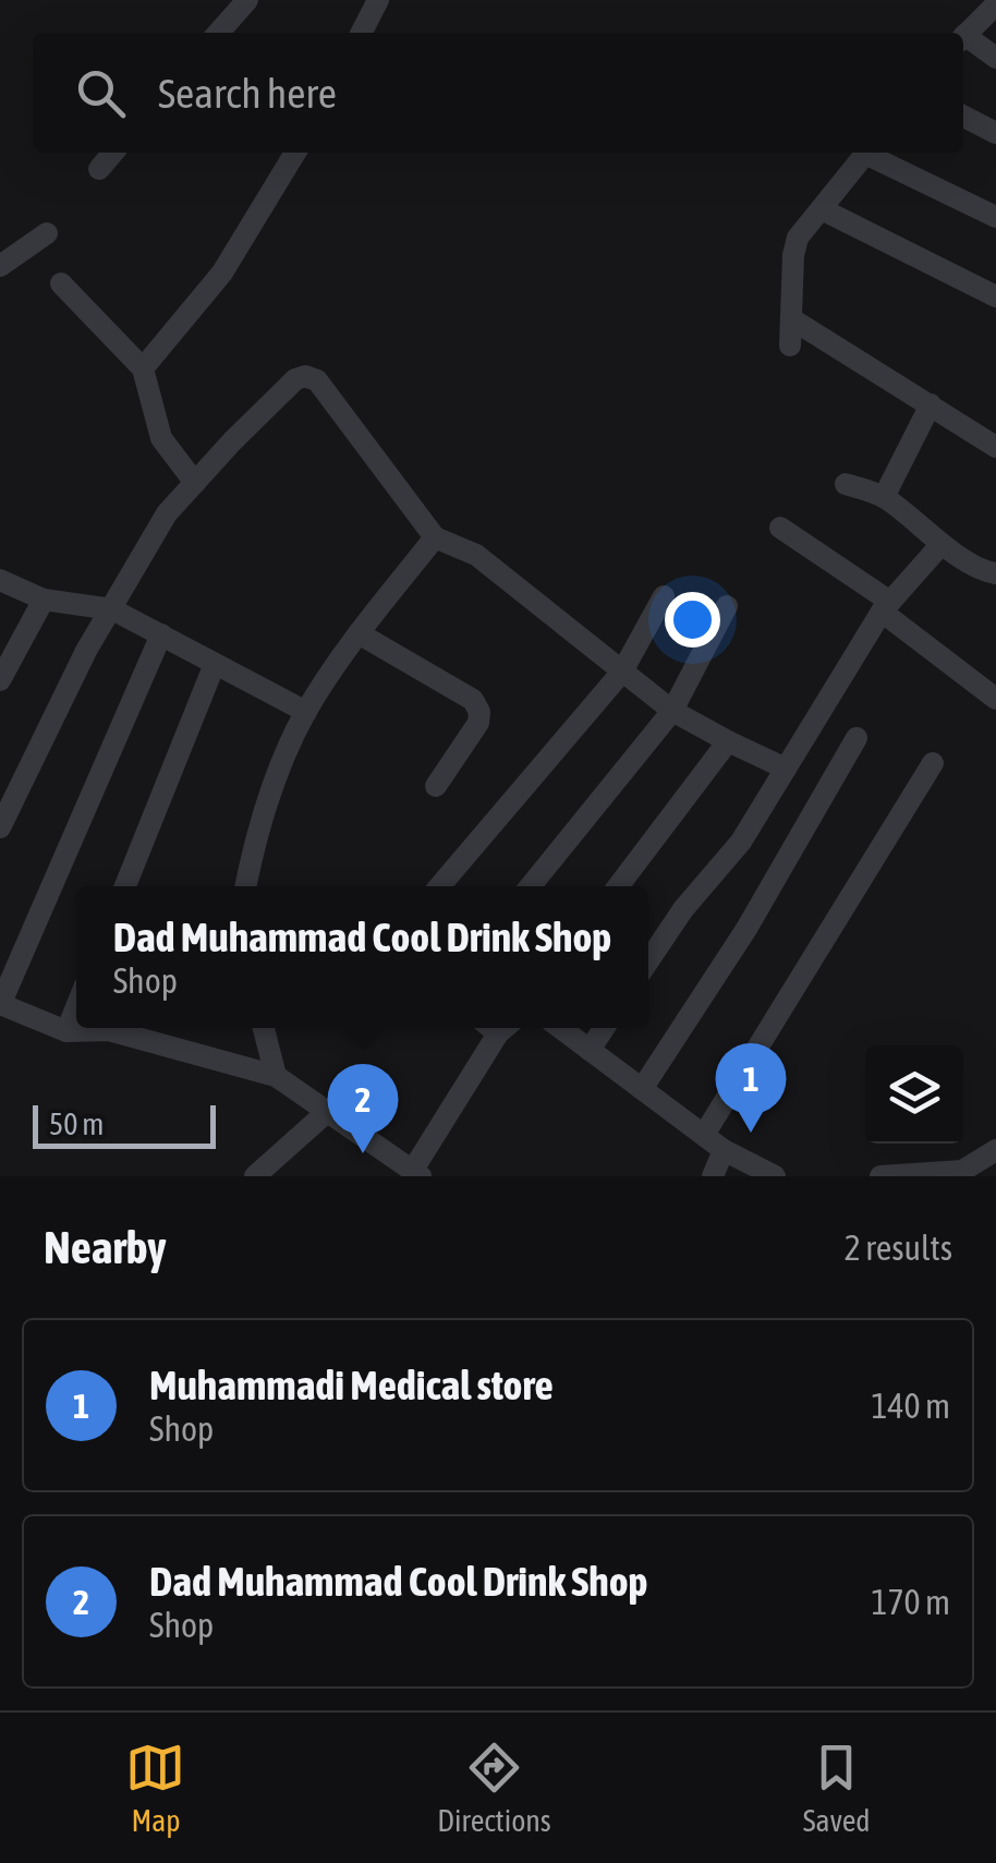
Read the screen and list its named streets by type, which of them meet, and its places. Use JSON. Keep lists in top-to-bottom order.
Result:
{
  "scale_bar": "50 m",
  "page": {
    "search": "Search here",
    "popup": ["Dad Muhammad Cool Drink Shop", "Shop"],
    "pins": ["1", "2"],
    "scale": "50 m",
    "heading": ["Nearby", "2 results"],
    "list": [
      {
        "mark": "1",
        "name": "Muhammadi Medical store",
        "note": "Shop",
        "value": "140 m"
      },
      {
        "mark": "2",
        "name": "Dad Muhammad Cool Drink Shop",
        "note": "Shop",
        "value": "170 m"
      }
    ],
    "nav": ["Map", "Directions", "Saved"]
  }
}
